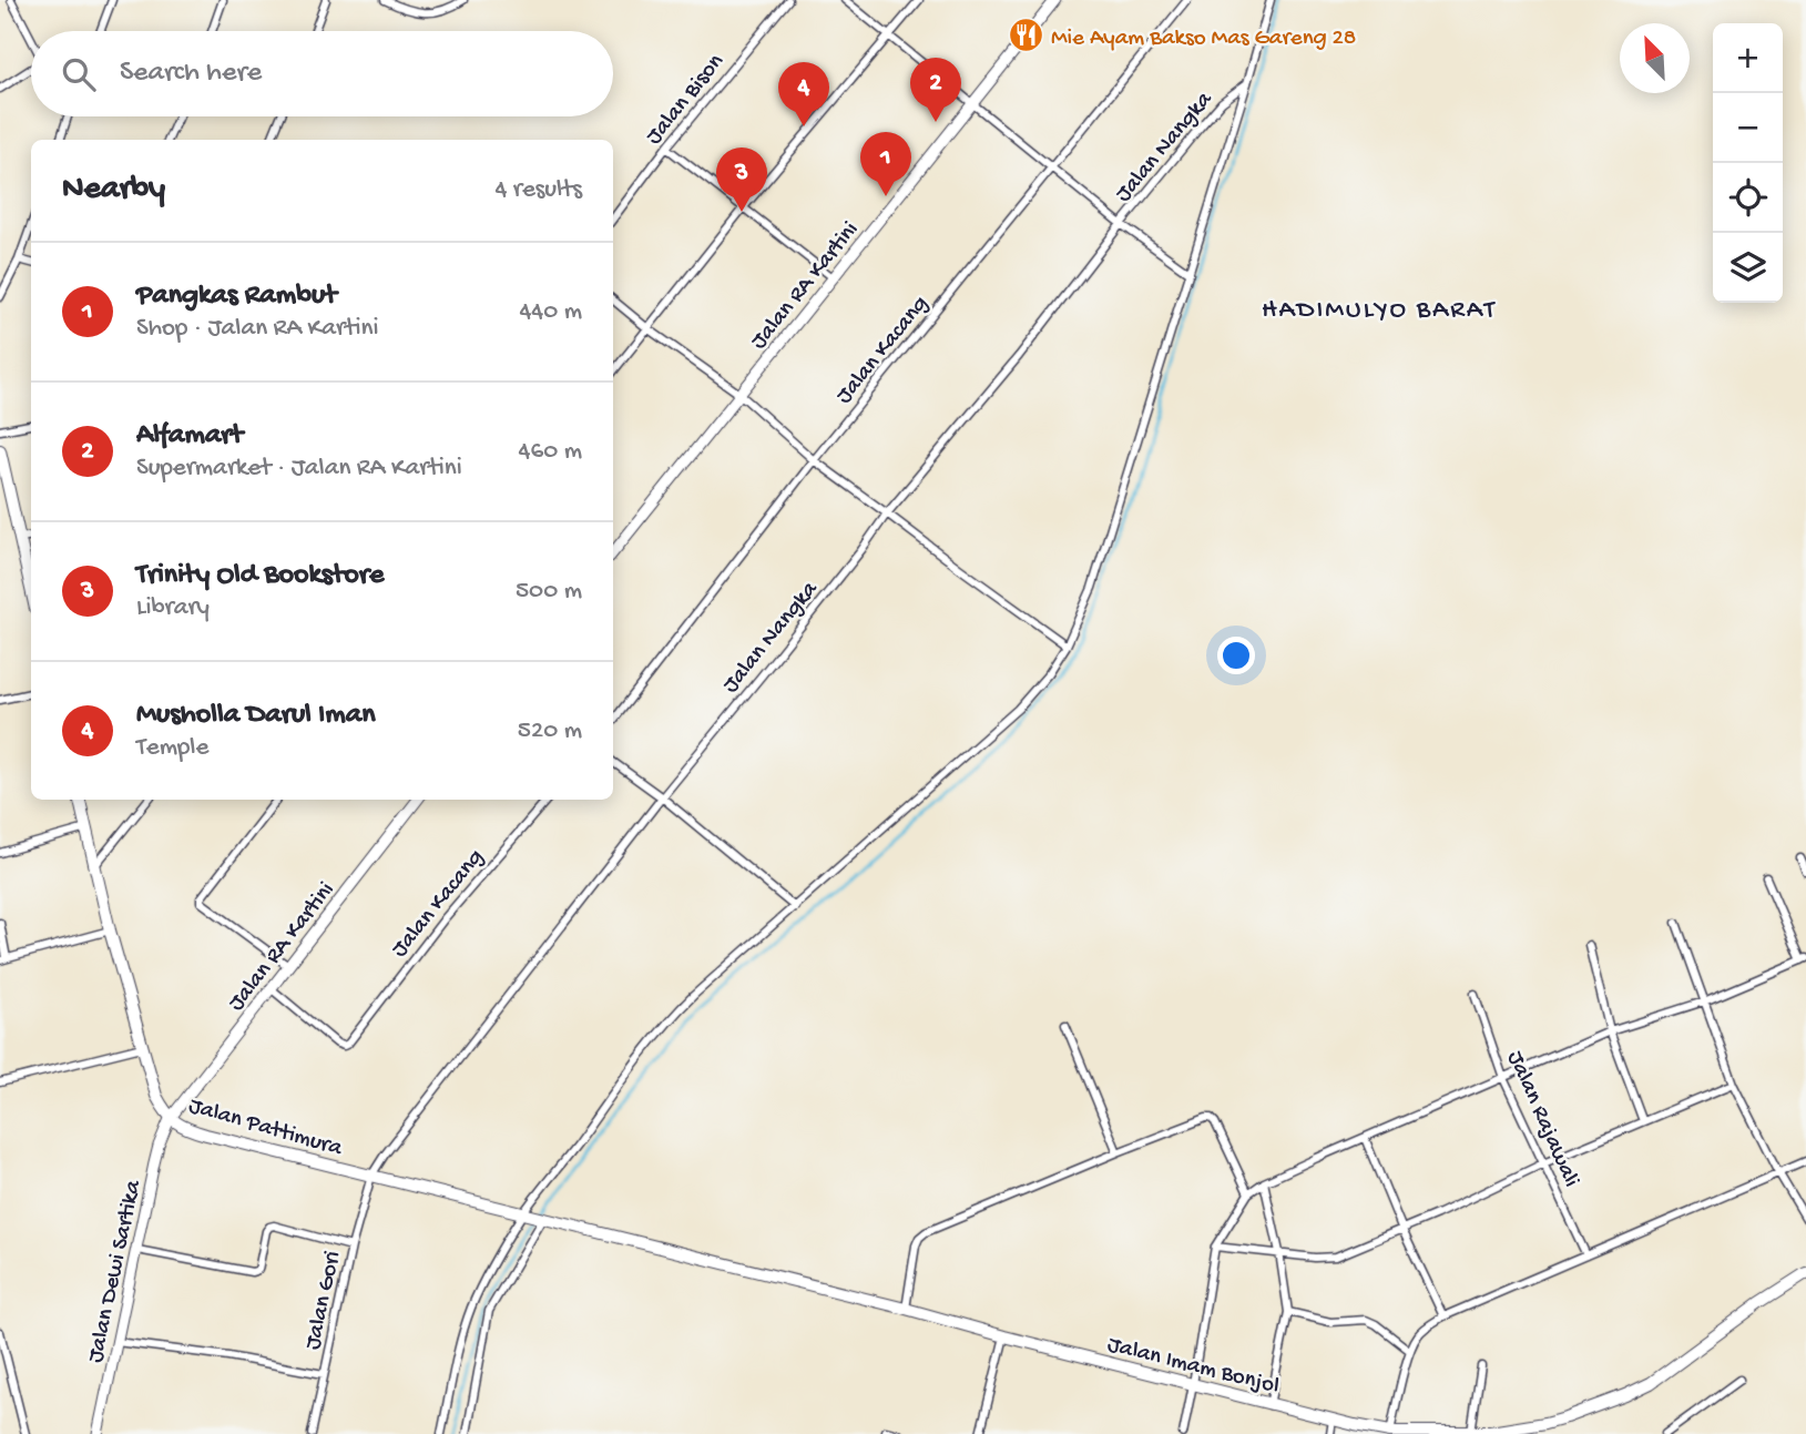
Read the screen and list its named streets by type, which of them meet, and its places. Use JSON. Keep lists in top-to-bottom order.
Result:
{
  "streets": {
    "main road": [
      "Jalan RA Kartini",
      "Jalan Pattimura",
      "Jalan Dewi Sartika",
      "Jalan Imam Bonjol"
    ],
    "street": [
      "Jalan Bison",
      "Jalan Nangka",
      "Jalan Kacang",
      "Jalan Rajawali",
      "Jalan Gori"
    ]
  },
  "crossings": [
    ["Jalan Nangka", "Jalan Pattimura"],
    ["Jalan Nangka", "Jalan Gori"],
    ["Jalan RA Kartini", "Jalan Kacang"],
    ["Jalan RA Kartini", "Jalan Pattimura"],
    ["Jalan RA Kartini", "Jalan Dewi Sartika"],
    ["Jalan Pattimura", "Jalan Dewi Sartika"],
    ["Jalan Pattimura", "Jalan Gori"],
    ["Jalan Pattimura", "Jalan Imam Bonjol"]
  ],
  "districts": ["HADIMULYO BARAT"],
  "places": {
    "restaurant": ["Mie Ayam Bakso Mas Gareng 28"]
  },
  "north": "top left",
  "page": {
    "map_buttons": ["+", "−"],
    "search": "Search here",
    "pins": [
      "2",
      "4",
      "1",
      "3"
    ],
    "heading": ["Nearby", "4 results"],
    "list": [
      {
        "mark": "1",
        "name": "Pangkas Rambut",
        "note": "Shop · Jalan RA Kartini",
        "value": "440 m"
      },
      {
        "mark": "2",
        "name": "Alfamart",
        "note": "Supermarket · Jalan RA Kartini",
        "value": "460 m"
      },
      {
        "mark": "3",
        "name": "Trinity Old Bookstore",
        "note": "Library",
        "value": "500 m"
      },
      {
        "mark": "4",
        "name": "Musholla Darul Iman",
        "note": "Temple",
        "value": "520 m"
      }
    ]
  }
}
